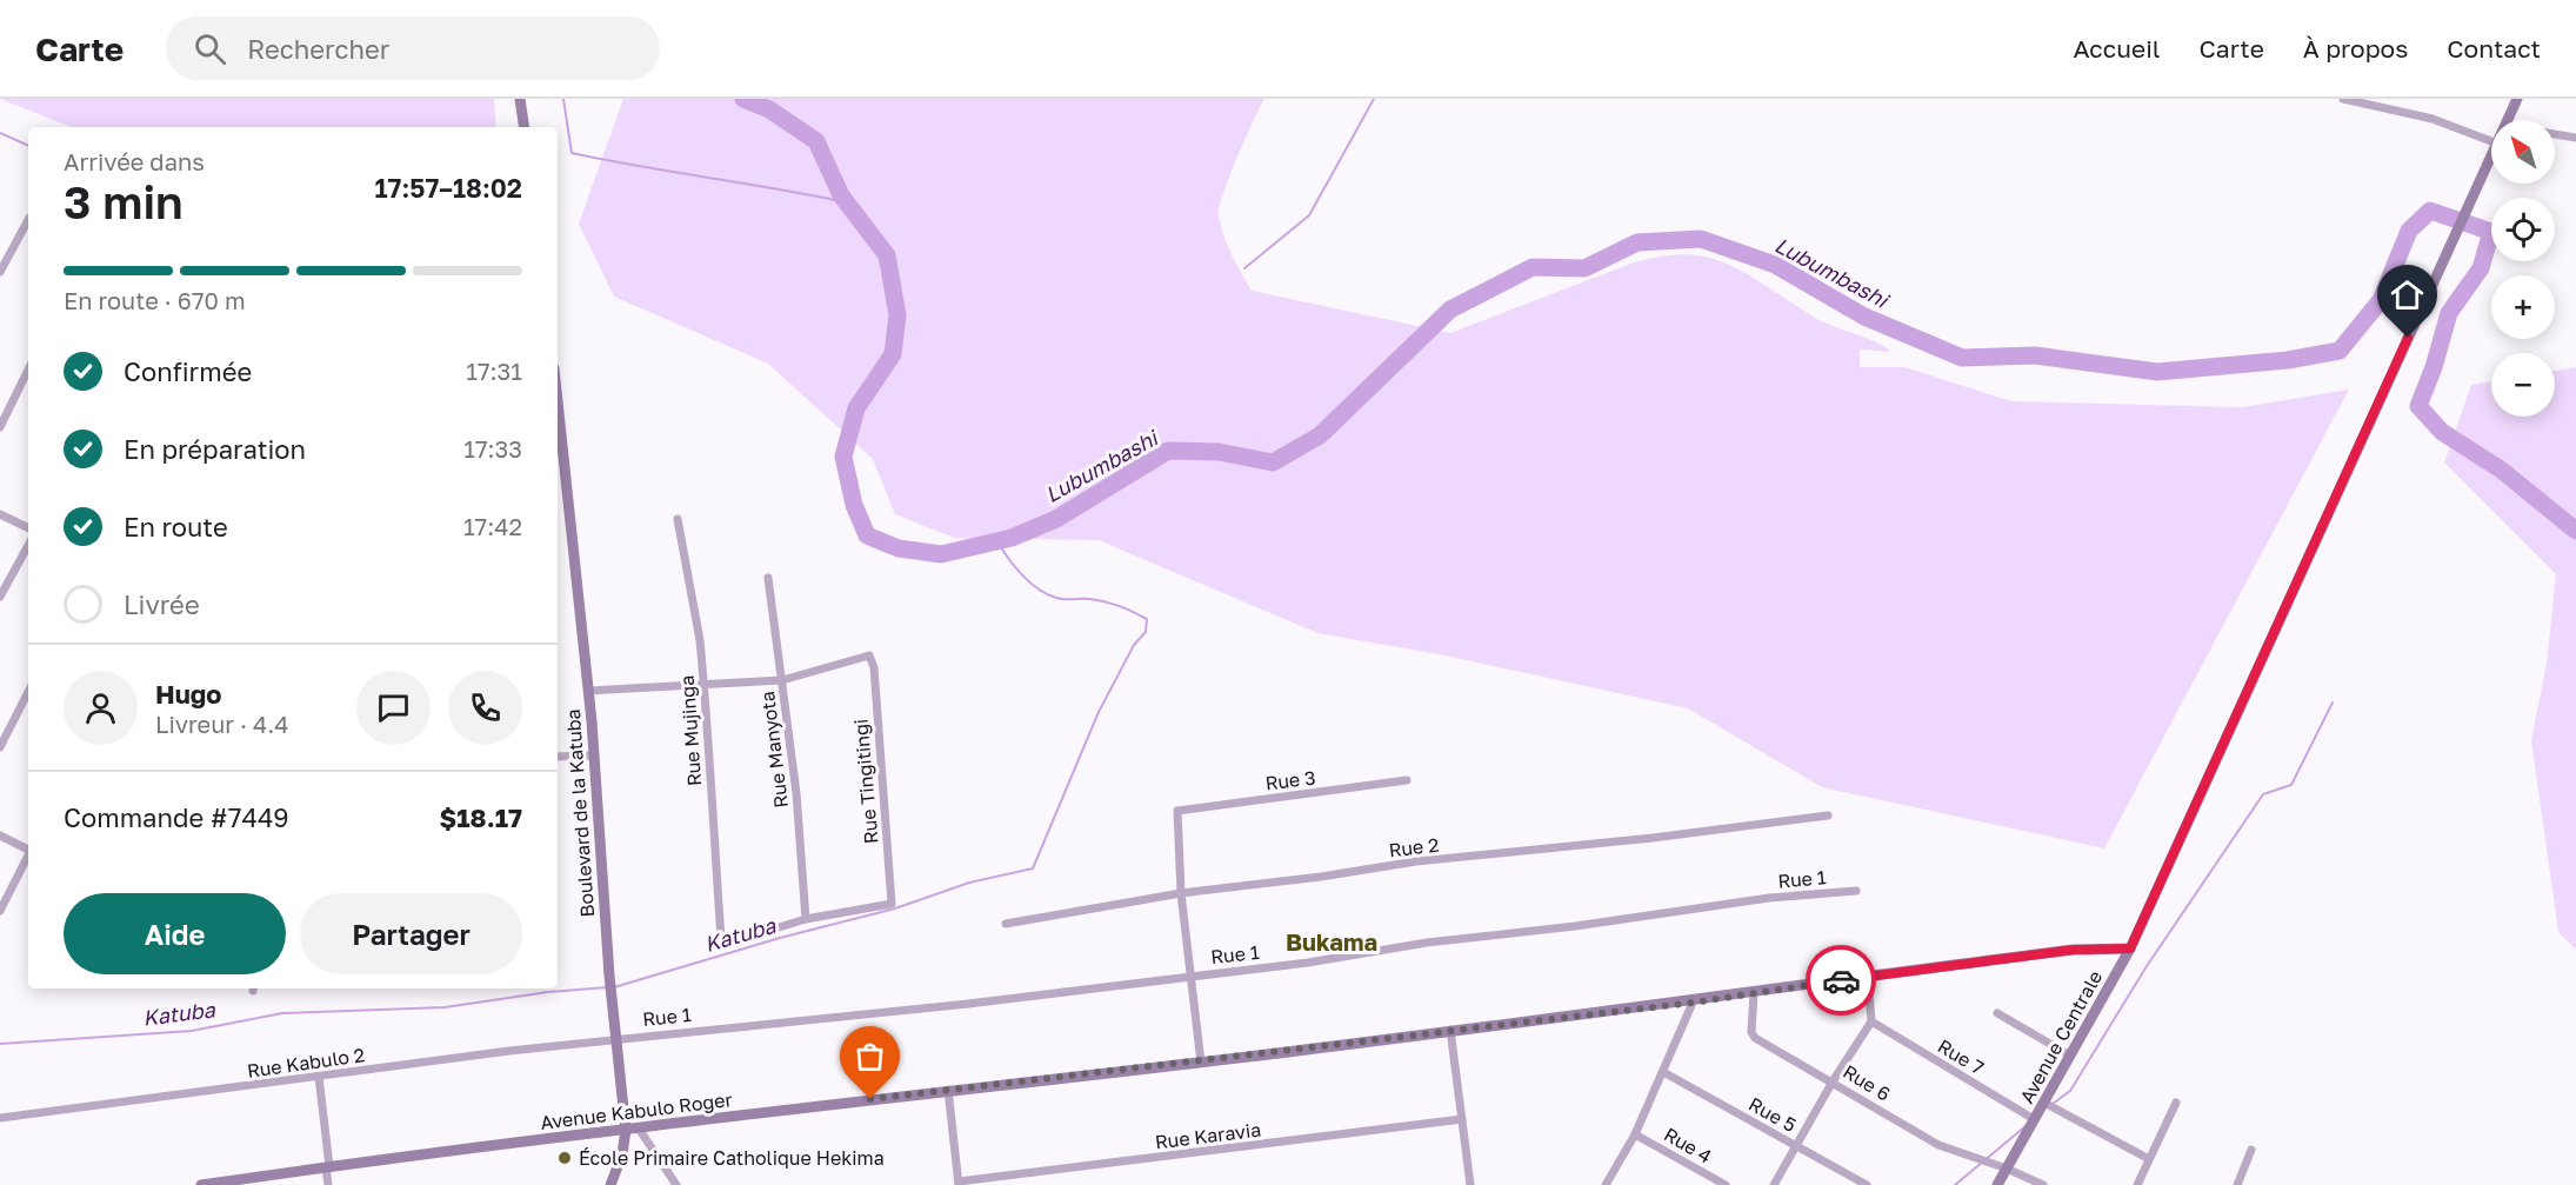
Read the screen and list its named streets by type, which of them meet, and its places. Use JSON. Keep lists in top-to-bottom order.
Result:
{
  "streets": {
    "street": [
      "Rue Mujinga",
      "Rue Manyota",
      "Rue 3",
      "Rue Tingitingi",
      "Boulevard de la Katuba",
      "Rue 2",
      "Rue 1",
      "Avenue Centrale",
      "Rue 7",
      "Rue Kabulo 2",
      "Rue 6",
      "Avenue Kabulo Roger",
      "Rue 5",
      "Rue Karavia",
      "Rue 4"
    ]
  },
  "crossings": [
    ["Rue Mujinga", "Rue Manyota"],
    ["Rue Mujinga", "Rue Tingitingi"],
    ["Rue Manyota", "Rue Tingitingi"],
    ["Rue 3", "Rue 2"],
    ["Boulevard de la Katuba", "Rue 1"],
    ["Boulevard de la Katuba", "Rue Kabulo 2"],
    ["Boulevard de la Katuba", "Avenue Kabulo Roger"],
    ["Rue 1", "Rue Kabulo 2"],
    ["Avenue Centrale", "Rue 7"],
    ["Avenue Centrale", "Rue 6"],
    ["Avenue Centrale", "Avenue Kabulo Roger"],
    ["Rue 6", "Avenue Kabulo Roger"]
  ],
  "districts": ["Bukama"],
  "water": ["Lubumbashi", "Katuba"],
  "places": ["École Primaire Catholique Hekima"],
  "north": "top left",
  "page": {
    "header": "Carte",
    "search": "Rechercher",
    "nav": [
      "Accueil",
      "Carte",
      "À propos",
      "Contact"
    ],
    "map_buttons": ["+", "−"],
    "heading": ["3 min", "Arrivée dans", "17:57–18:02"],
    "panel": [
      "Hugo",
      "Livreur · 4.4",
      "Commande #7449",
      "$18.17"
    ],
    "bar": "En route · 670 m",
    "list": [
      ["Confirmée", "17:31"],
      ["En préparation", "17:33"],
      ["En route", "17:42"],
      "Livrée"
    ],
    "buttons": ["Aide", "Partager"]
  }
}
